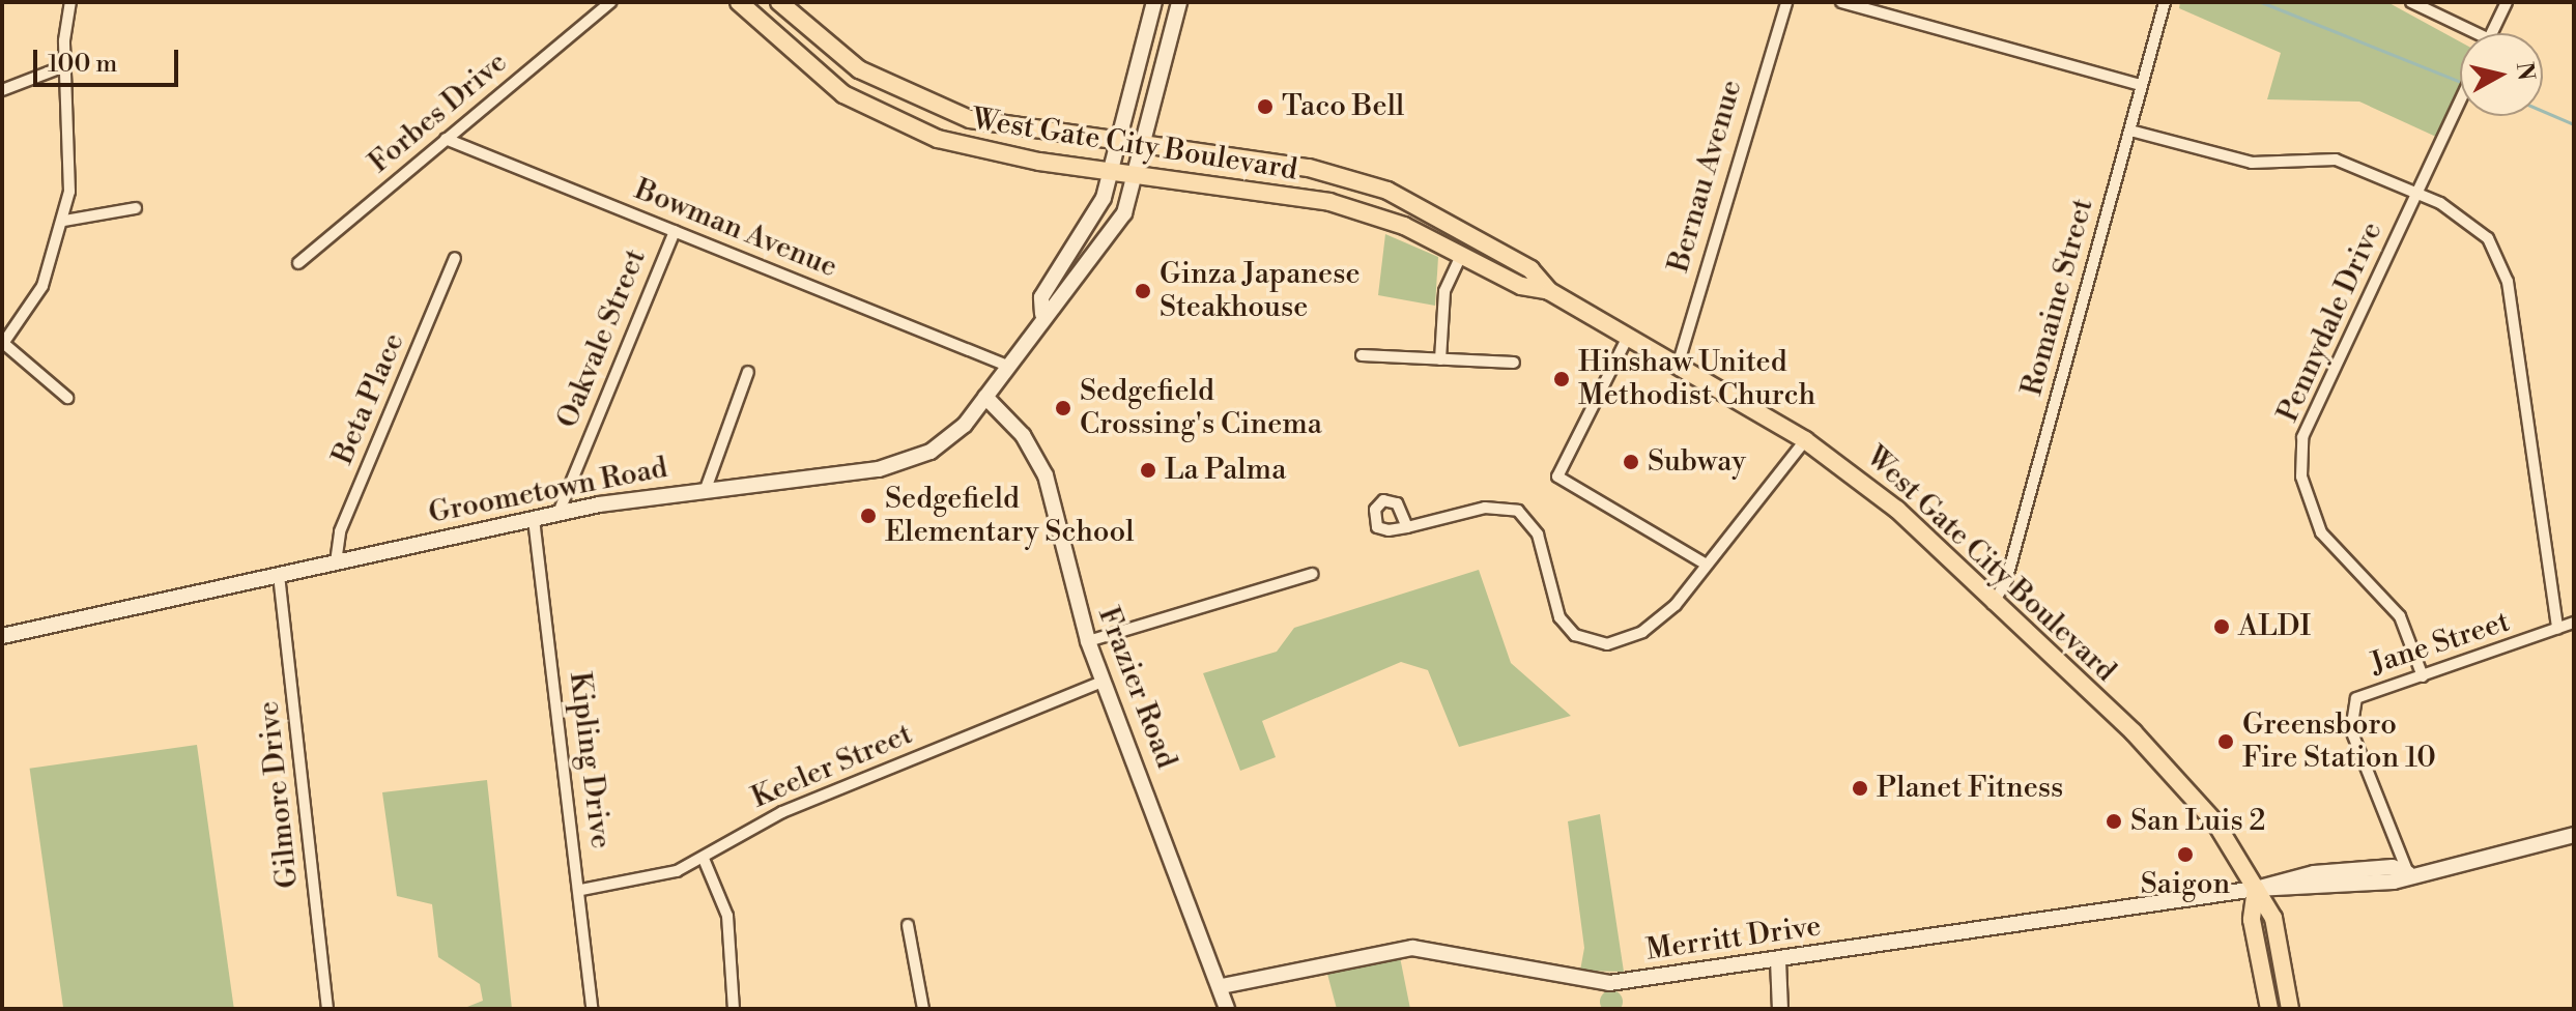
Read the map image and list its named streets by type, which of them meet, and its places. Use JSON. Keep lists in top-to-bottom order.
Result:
{
  "streets": {
    "main road": [
      "West Gate City Boulevard",
      "Groometown Road",
      "Frazier Road",
      "Merritt Drive"
    ],
    "street": [
      "Forbes Drive",
      "Bernau Avenue",
      "Bowman Avenue",
      "Romaine Street",
      "Pennydale Drive",
      "Oakvale Street",
      "Beta Place",
      "Jane Street",
      "Kipling Drive",
      "Keeler Street",
      "Gilmore Drive"
    ]
  },
  "crossings": [
    ["Forbes Drive", "Bowman Avenue"],
    ["West Gate City Boulevard", "Bernau Avenue"],
    ["West Gate City Boulevard", "Romaine Street"],
    ["West Gate City Boulevard", "Groometown Road"],
    ["West Gate City Boulevard", "Merritt Drive"],
    ["Bowman Avenue", "Oakvale Street"],
    ["Bowman Avenue", "Groometown Road"],
    ["Pennydale Drive", "Jane Street"],
    ["Oakvale Street", "Groometown Road"],
    ["Beta Place", "Groometown Road"],
    ["Groometown Road", "Frazier Road"],
    ["Groometown Road", "Kipling Drive"],
    ["Groometown Road", "Gilmore Drive"],
    ["Jane Street", "Merritt Drive"],
    ["Frazier Road", "Keeler Street"],
    ["Frazier Road", "Merritt Drive"],
    ["Kipling Drive", "Keeler Street"]
  ],
  "places": [
    "Taco Bell",
    "Ginza Japanese Steakhouse",
    "Hinshaw United Methodist Church",
    "Sedgefield Crossing's Cinema",
    "Subway",
    "La Palma",
    "Sedgefield Elementary School",
    "ALDI",
    "Greensboro Fire Station 10",
    "Planet Fitness",
    "San Luis 2",
    "Saigon"
  ],
  "scale_bar": "100 m",
  "north": "right"
}
